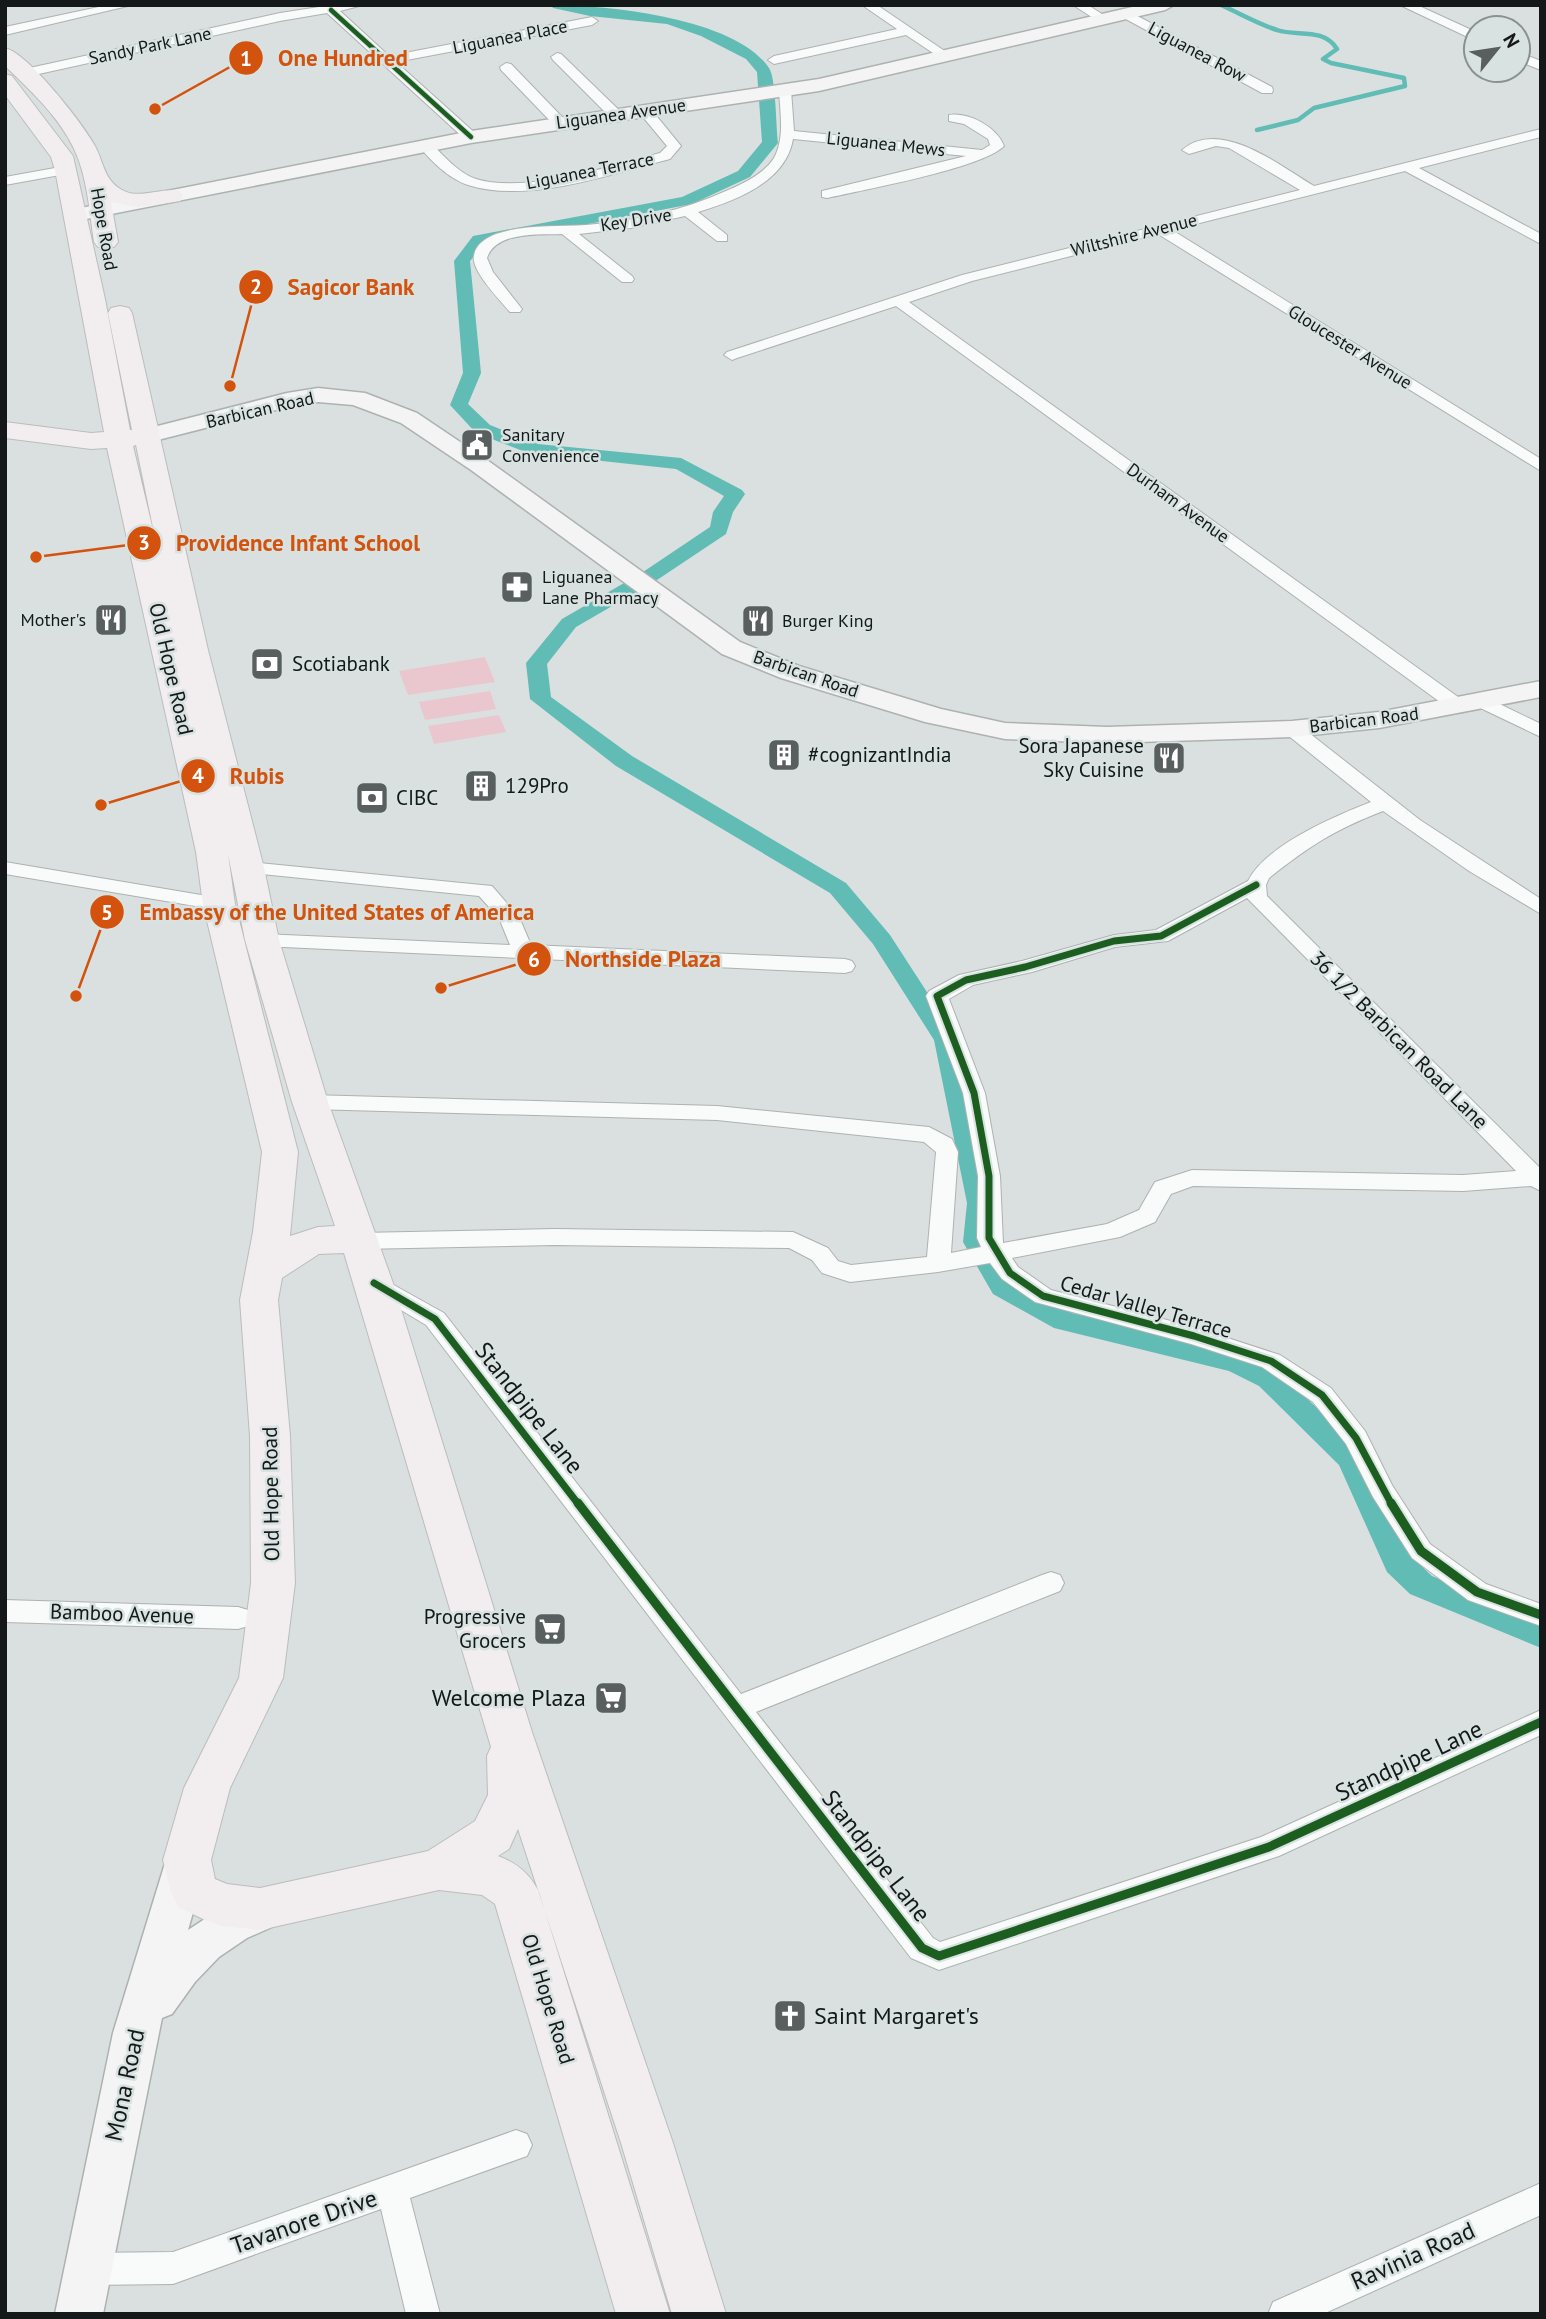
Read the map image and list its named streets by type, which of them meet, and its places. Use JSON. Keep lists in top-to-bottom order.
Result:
{
  "streets": {
    "main road": [
      "Liguanea Avenue",
      "Hope Road",
      "Barbican Road",
      "Old Hope Road",
      "Mona Road"
    ],
    "street": [
      "Liguanea Place",
      "Sandy Park Lane",
      "Liguanea Row",
      "Liguanea Mews",
      "Liguanea Terrace",
      "Key Drive",
      "Wiltshire Avenue",
      "Gloucester Avenue",
      "Durham Avenue",
      "36 1/2 Barbican Road Lane",
      "Cedar Valley Terrace",
      "Standpipe Lane",
      "Bamboo Avenue",
      "Tavanore Drive",
      "Ravinia Road"
    ]
  },
  "crossings": [
    ["Sandy Park Lane", "Hope Road"],
    ["Liguanea Row", "Liguanea Avenue"],
    ["Liguanea Avenue", "Liguanea Terrace"],
    ["Liguanea Avenue", "Key Drive"],
    ["Liguanea Avenue", "Hope Road"],
    ["Liguanea Mews", "Key Drive"],
    ["Hope Road", "Barbican Road"],
    ["Hope Road", "Old Hope Road"],
    ["Wiltshire Avenue", "Gloucester Avenue"],
    ["Wiltshire Avenue", "Durham Avenue"],
    ["Barbican Road", "Durham Avenue"],
    ["Barbican Road", "Old Hope Road"],
    ["Old Hope Road", "Standpipe Lane"],
    ["Old Hope Road", "Mona Road"],
    ["Mona Road", "Tavanore Drive"]
  ],
  "places": {
    "other": [
      "One Hundred",
      "Sagicor Bank",
      "Providence Infant School",
      "Rubis",
      "Northside Plaza",
      "Embassy of the United States of America"
    ],
    "public building": ["Sanitary Convenience"],
    "pharmacy": ["Liguanea Lane Pharmacy"],
    "restaurant": ["Mother's", "Burger King", "Sora Japanese Sky Cuisine"],
    "bank": ["Scotiabank", "CIBC"],
    "building": ["#cognizantIndia", "129Pro"],
    "supermarket": ["Progressive Grocers", "Welcome Plaza"],
    "church": ["Saint Margaret's"]
  },
  "north": "top right"
}
